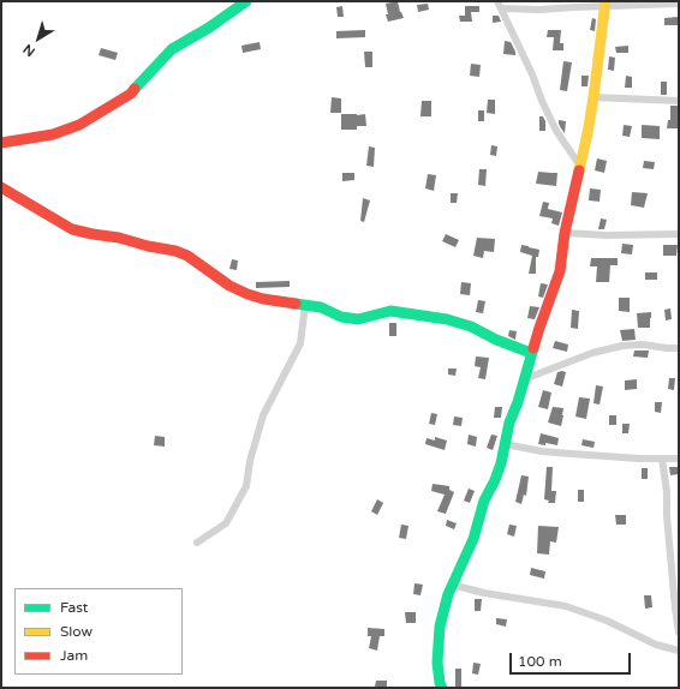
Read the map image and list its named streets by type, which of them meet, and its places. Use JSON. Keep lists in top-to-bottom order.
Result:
{
  "legend": ["Fast", "Slow", "Jam"],
  "scale_bar": "100 m",
  "north": "bottom left"
}
